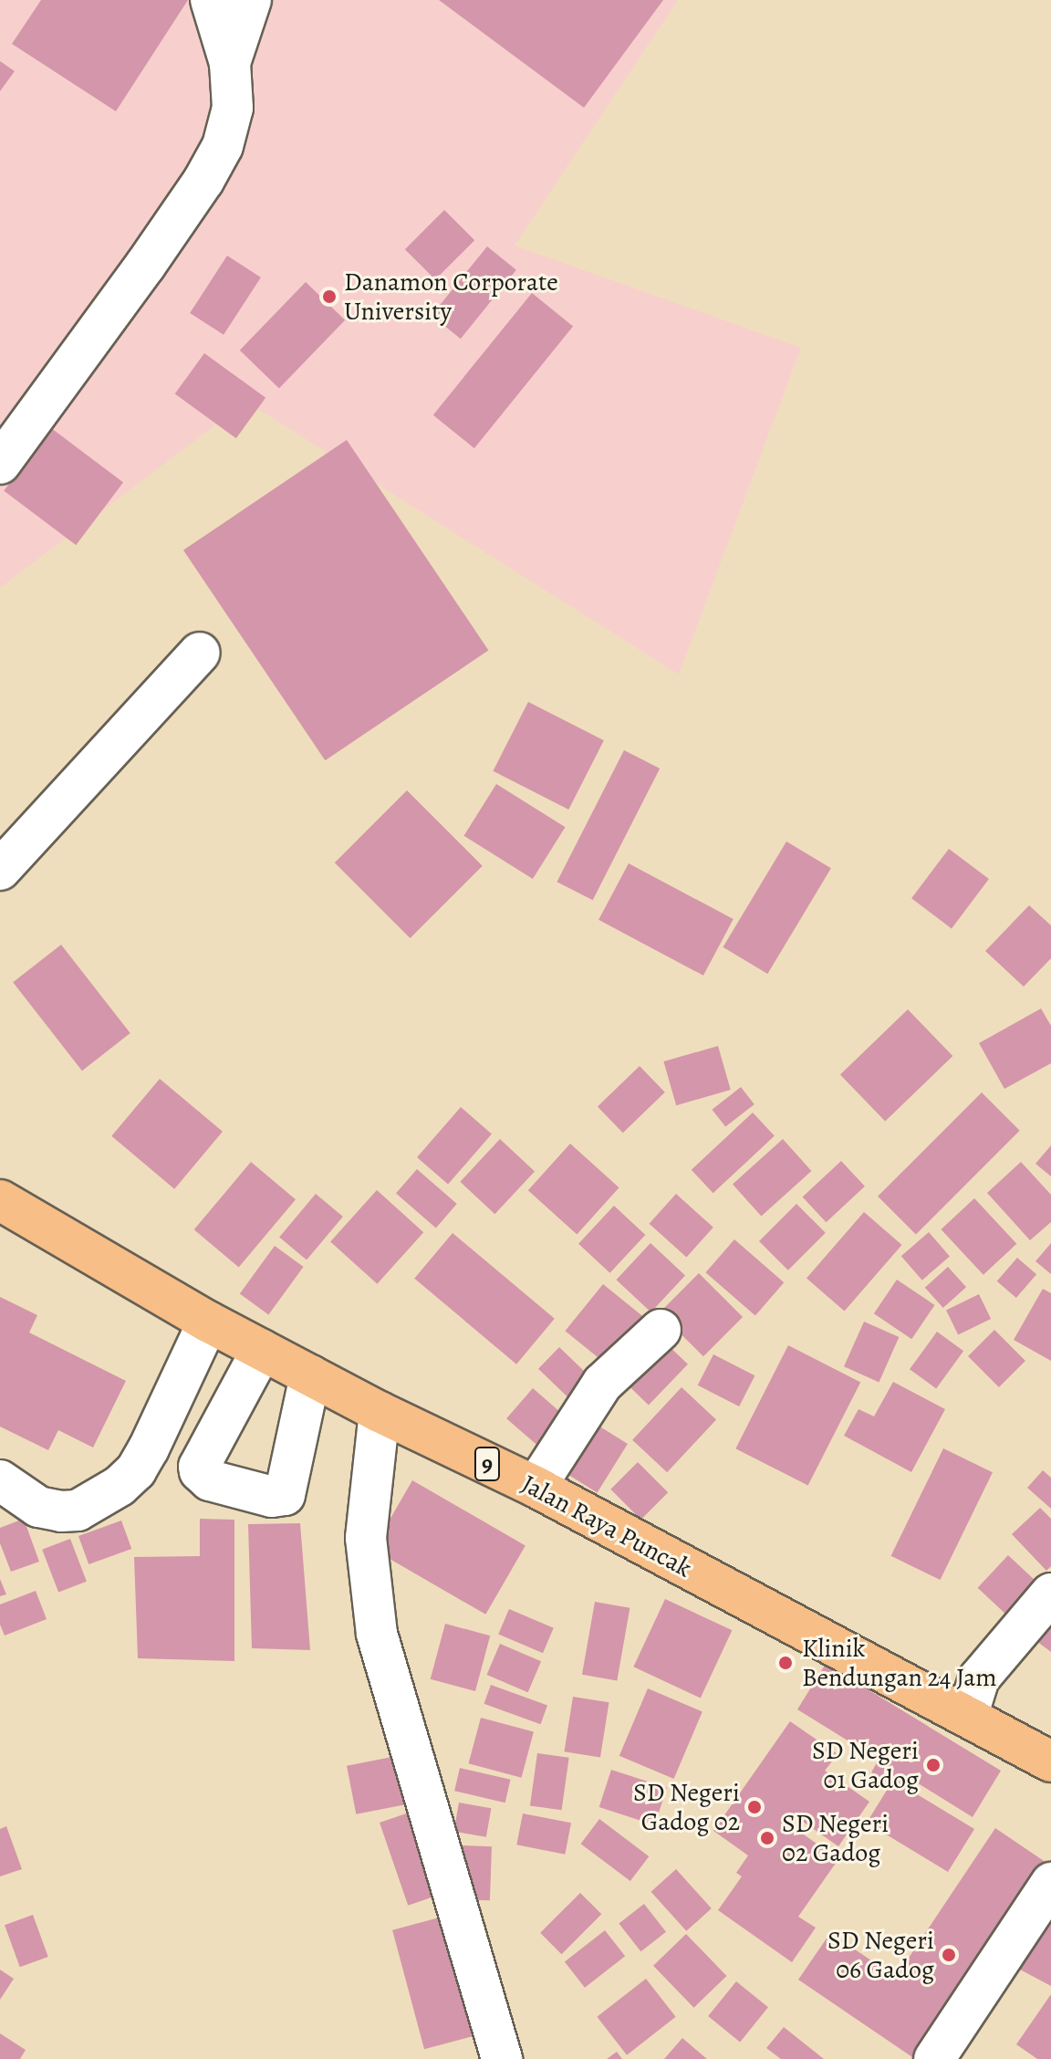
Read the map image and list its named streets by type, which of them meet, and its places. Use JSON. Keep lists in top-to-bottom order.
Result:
{
  "streets": {
    "highway": ["9", "Jalan Raya Puncak"]
  },
  "places": [
    "Danamon Corporate University",
    "Klinik Bendungan 24 Jam",
    "SD Negeri 01 Gadog",
    "SD Negeri Gadog 02",
    "SD Negeri 02 Gadog",
    "SD Negeri 06 Gadog"
  ]
}
